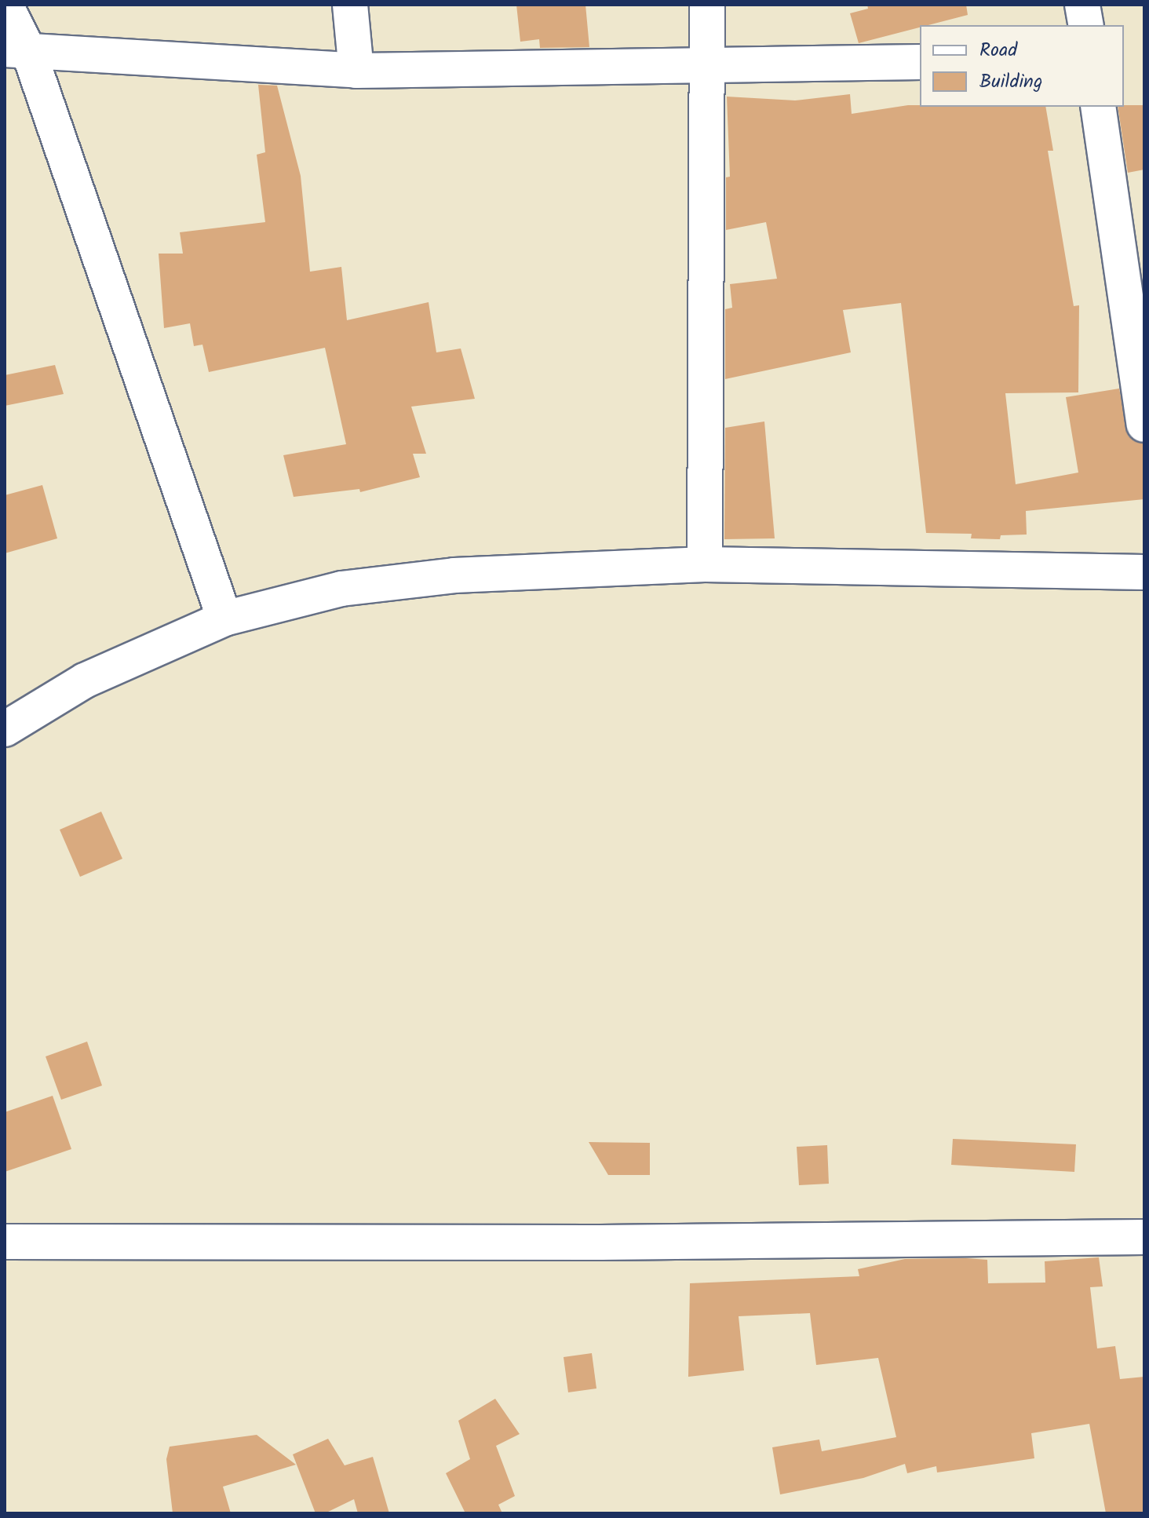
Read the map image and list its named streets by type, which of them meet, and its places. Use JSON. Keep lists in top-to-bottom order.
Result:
{
  "legend": ["Road", "Building"]
}
